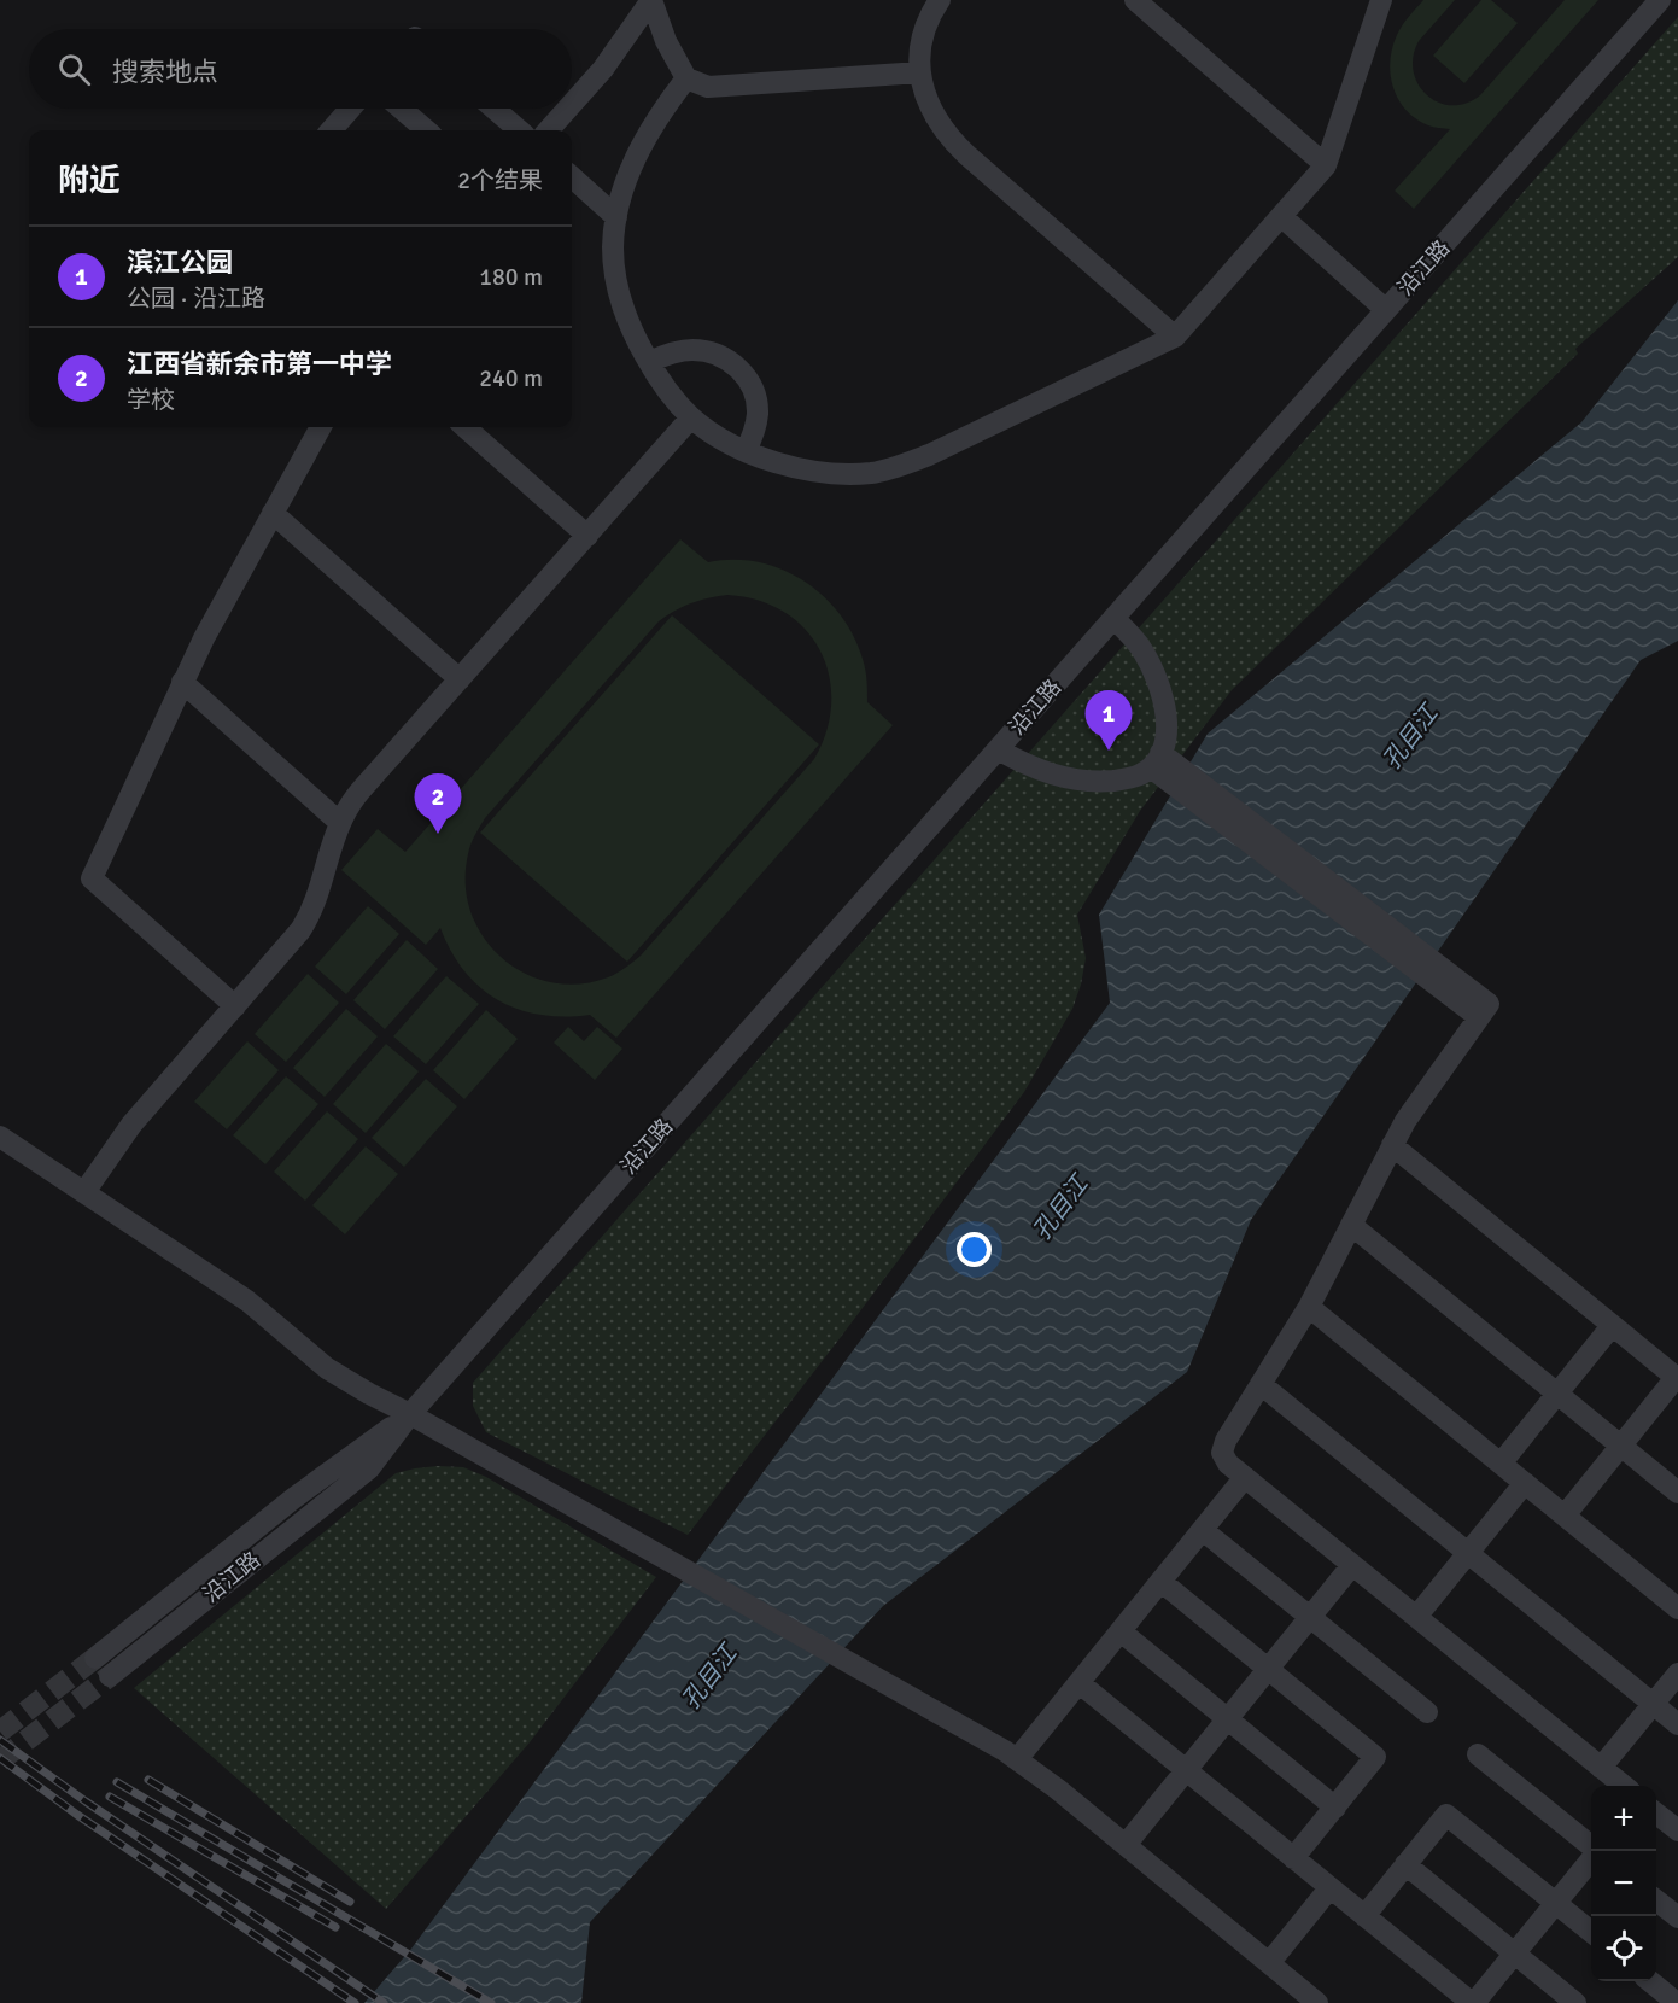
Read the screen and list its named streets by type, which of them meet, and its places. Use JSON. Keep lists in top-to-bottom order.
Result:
{
  "streets": {
    "street": ["沿江路"]
  },
  "water": ["孔目江"],
  "page": {
    "search": "搜索地点",
    "heading": ["附近", "2个结果"],
    "list": [
      {
        "mark": "1",
        "name": "滨江公园",
        "note": "公园 · 沿江路",
        "value": "180 m"
      },
      {
        "mark": "2",
        "name": "江西省新余市第一中学",
        "note": "学校",
        "value": "240 m"
      }
    ],
    "pins": ["1", "2"],
    "map_buttons": ["+", "−"]
  }
}
